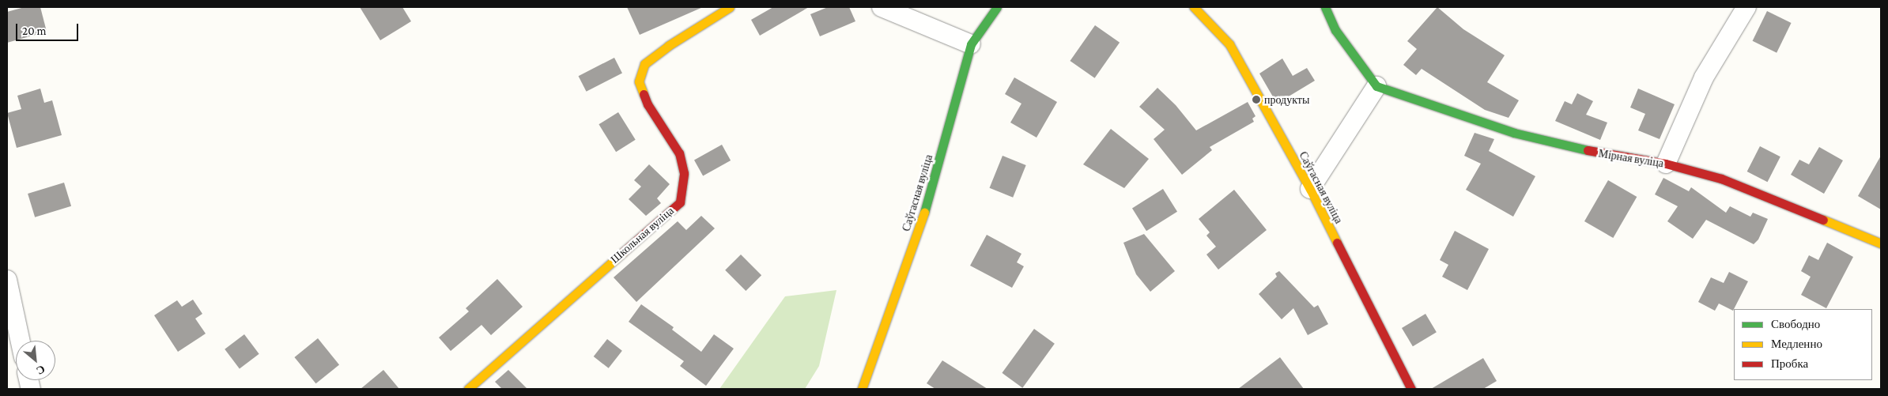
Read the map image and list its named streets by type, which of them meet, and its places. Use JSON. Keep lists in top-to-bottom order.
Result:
{
  "streets": {
    "street": ["Мірная вуліца", "Саўгасная вуліца", "Школьная вуліца"]
  },
  "places": ["продукты"],
  "legend": ["Свободно", "Медленно", "Пробка"],
  "scale_bar": "20 m",
  "north": "bottom right"
}
